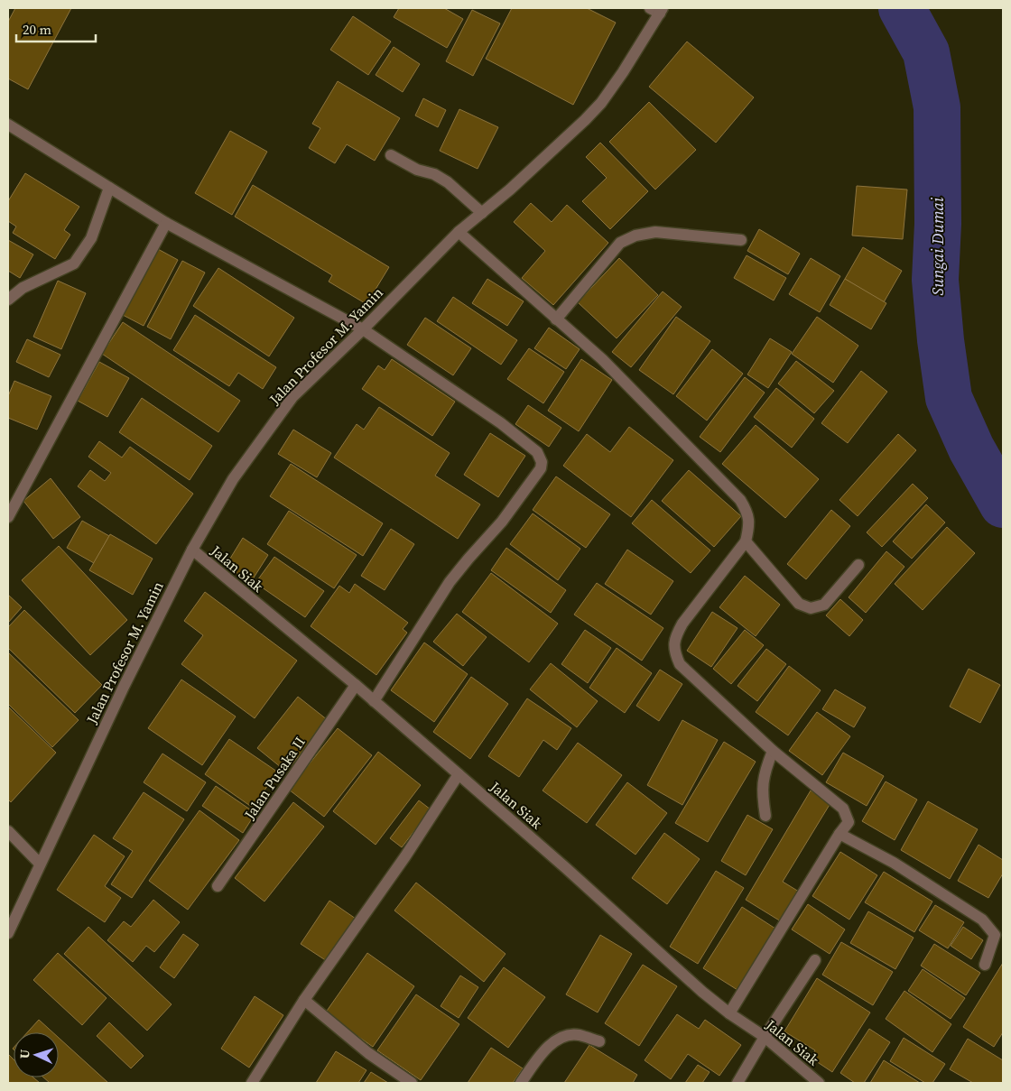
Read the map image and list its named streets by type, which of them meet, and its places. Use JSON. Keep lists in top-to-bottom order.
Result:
{
  "streets": {
    "street": ["Jalan Profesor M. Yamin", "Jalan Siak", "Jalan Pusaka II"]
  },
  "crossings": [
    ["Jalan Profesor M. Yamin", "Jalan Siak"],
    ["Jalan Siak", "Jalan Pusaka II"]
  ],
  "water": ["Sungai Dumai"],
  "scale_bar": "20 m",
  "north": "left"
}
